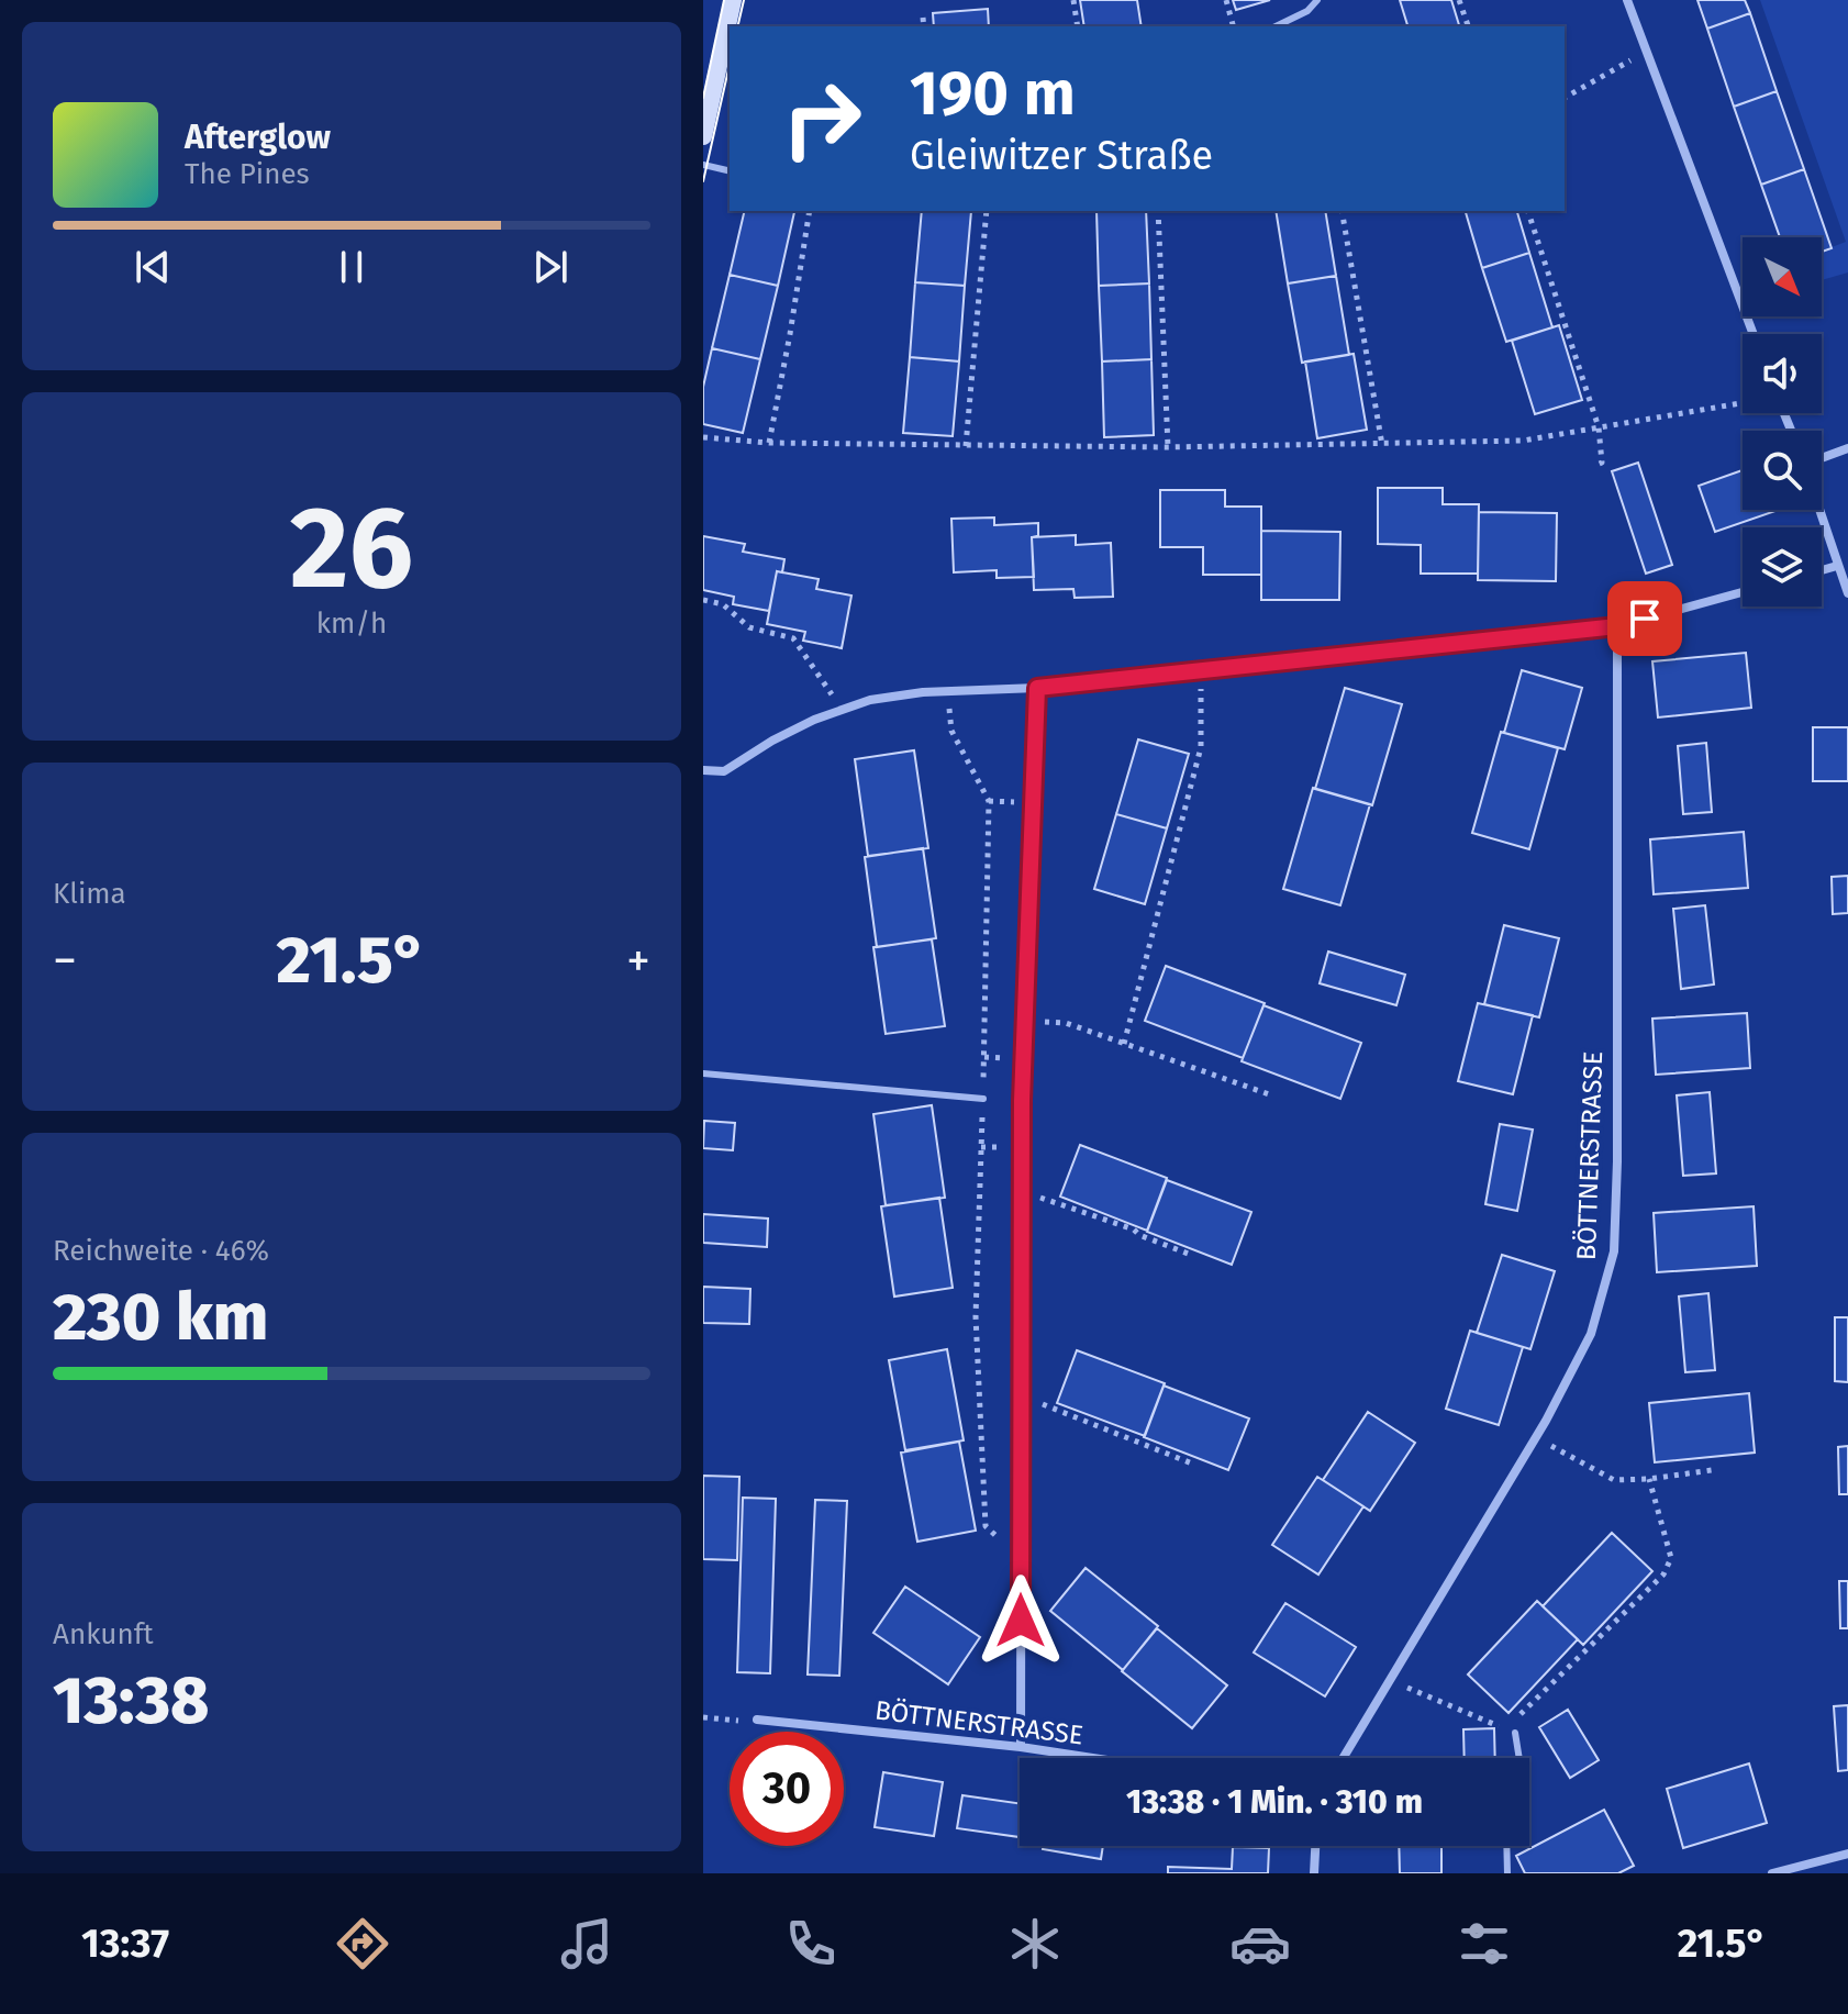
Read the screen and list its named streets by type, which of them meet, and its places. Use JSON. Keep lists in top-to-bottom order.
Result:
{
  "streets": {
    "street": ["BÖTTNERSTRASSE"]
  },
  "north": "bottom right",
  "page": {
    "turn": ["190 m", "Gleiwitzer Straße"],
    "song": ["Afterglow", "The Pines"],
    "tile": [
      ["26", "km/h"],
      "Klima",
      ["Reichweite · 46%", "230 km"],
      ["Ankunft", "13:38"]
    ],
    "heat": ["−", "21.5°", "+"],
    "limit": "30",
    "trip": "13:38 · 1 Min. · 310 m",
    "tabs": ["13:37", "21.5°"]
  }
}
